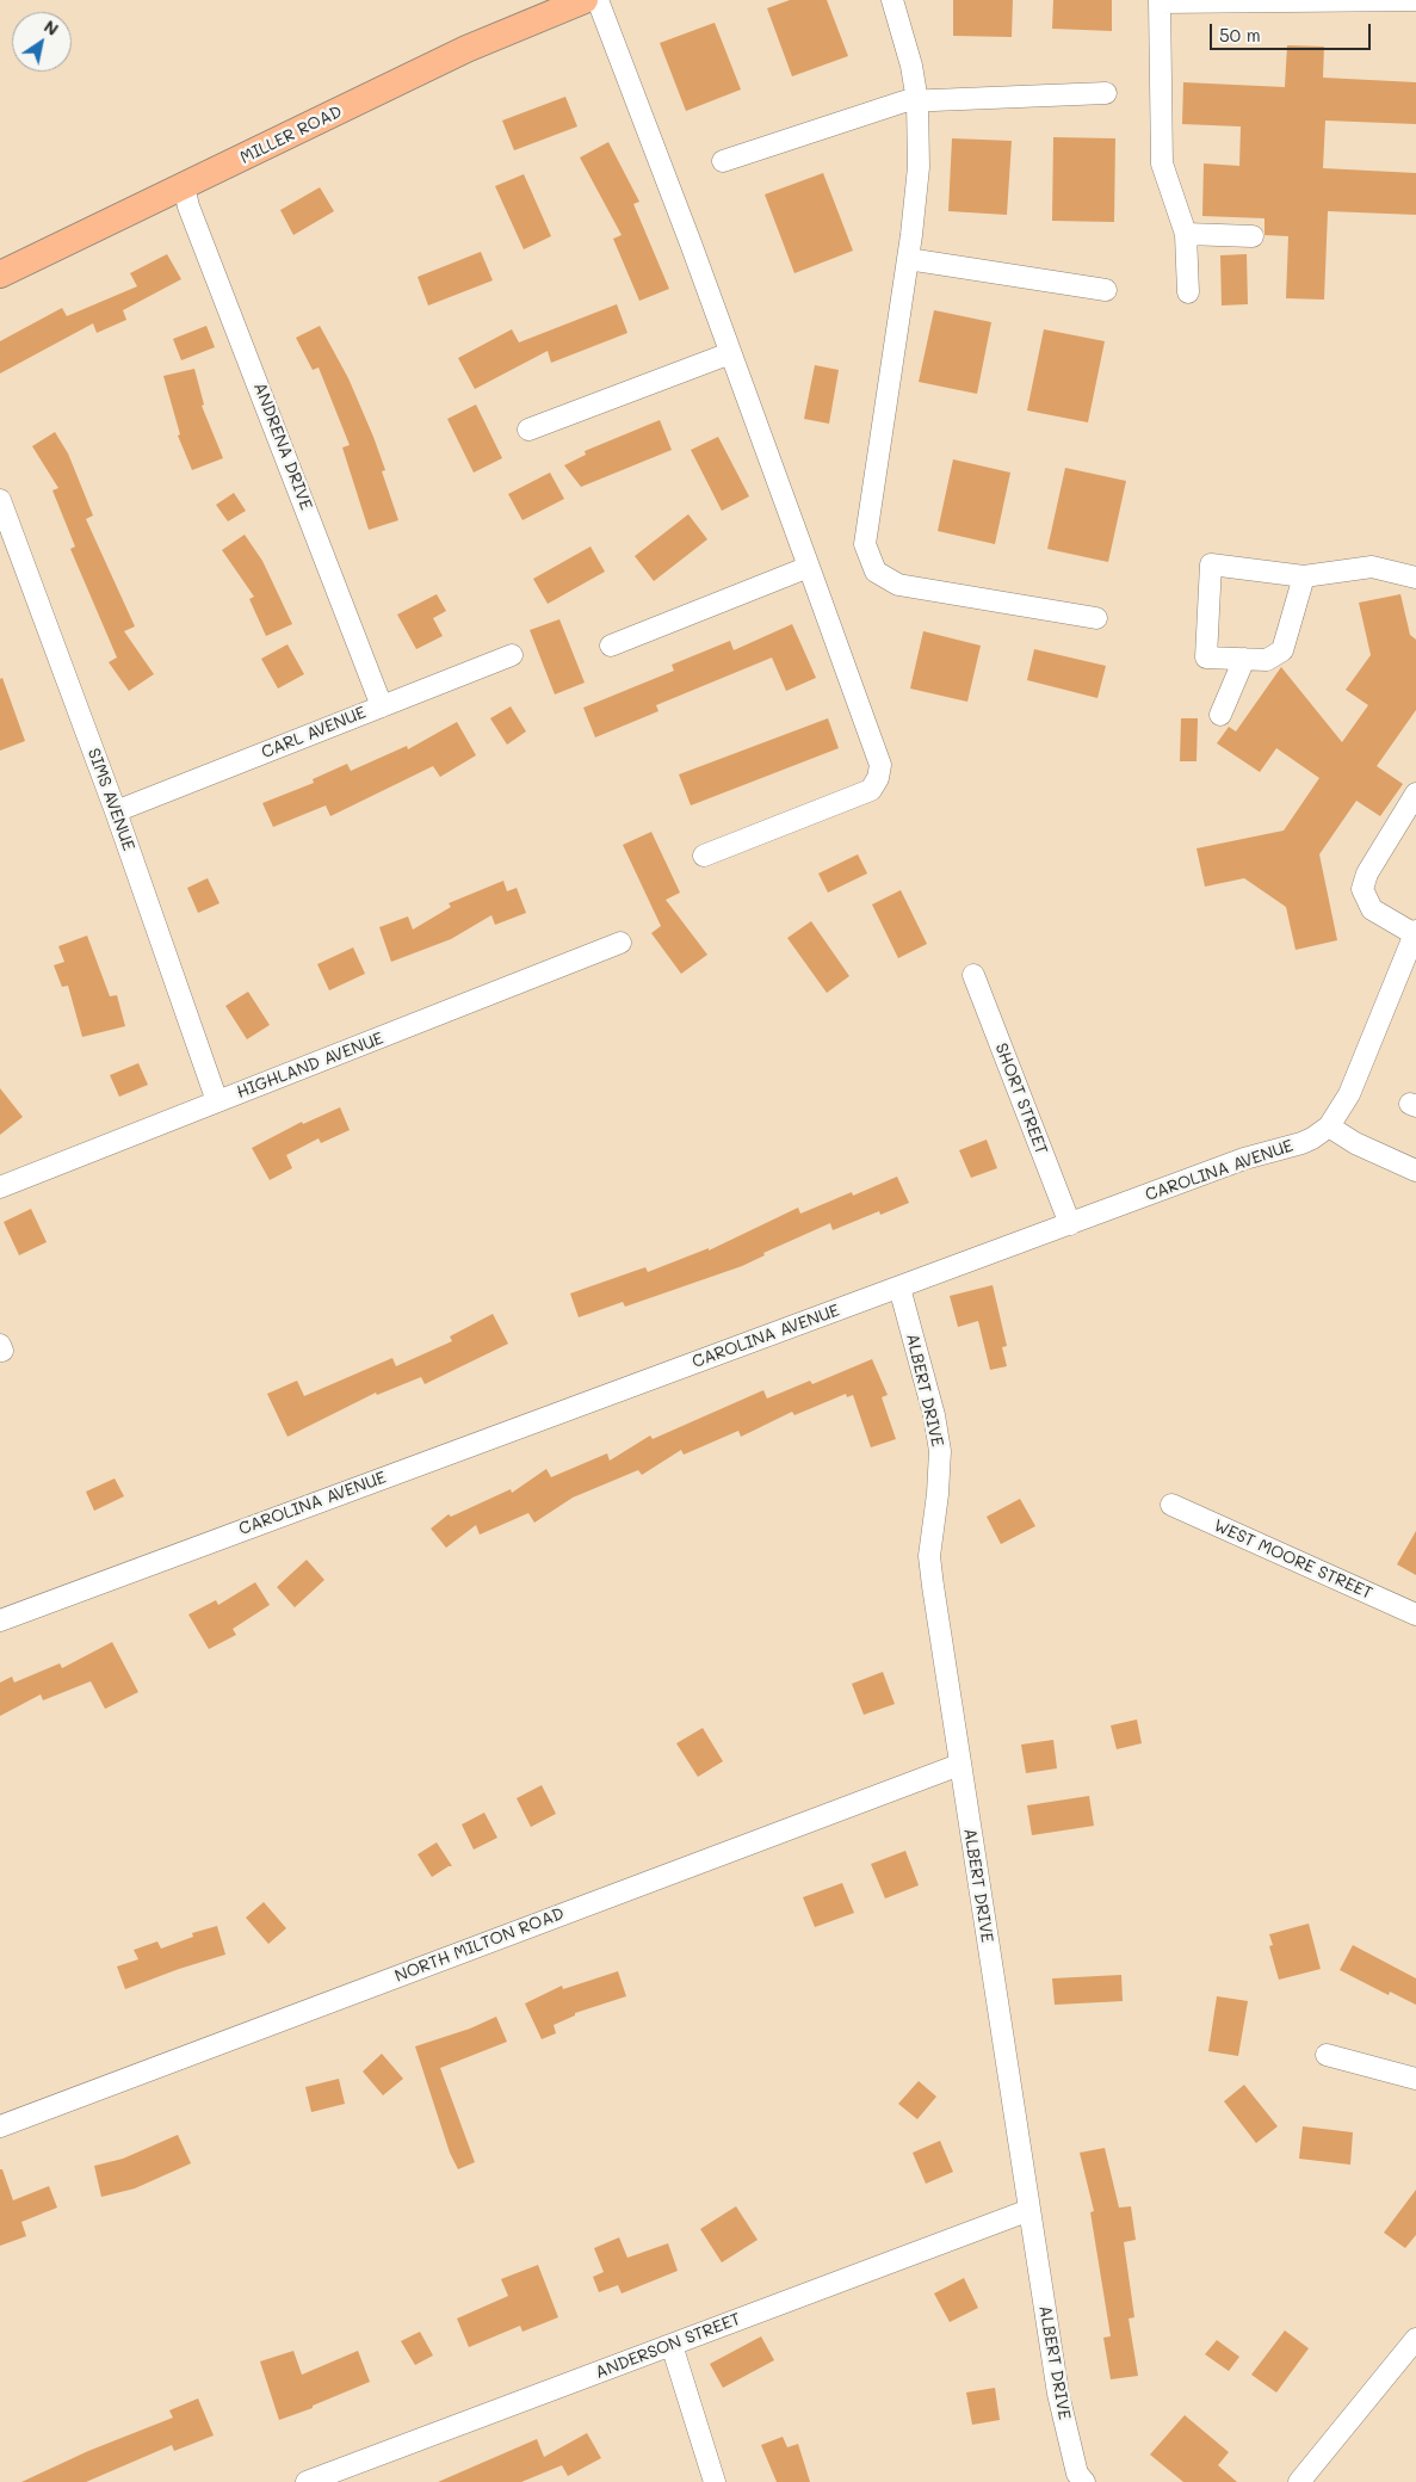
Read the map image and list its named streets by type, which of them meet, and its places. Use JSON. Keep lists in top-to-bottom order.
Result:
{
  "streets": {
    "main road": ["MILLER ROAD"],
    "street": [
      "ANDRENA DRIVE",
      "CARL AVENUE",
      "SIMS AVENUE",
      "HIGHLAND AVENUE",
      "SHORT STREET",
      "CAROLINA AVENUE",
      "ALBERT DRIVE",
      "WEST MOORE STREET",
      "NORTH MILTON ROAD",
      "ANDERSON STREET"
    ]
  },
  "crossings": [
    ["MILLER ROAD", "ANDRENA DRIVE"],
    ["ANDRENA DRIVE", "CARL AVENUE"],
    ["CARL AVENUE", "SIMS AVENUE"],
    ["SIMS AVENUE", "HIGHLAND AVENUE"],
    ["SHORT STREET", "CAROLINA AVENUE"],
    ["CAROLINA AVENUE", "ALBERT DRIVE"],
    ["ALBERT DRIVE", "NORTH MILTON ROAD"],
    ["ALBERT DRIVE", "ANDERSON STREET"]
  ],
  "scale_bar": "50 m",
  "north": "top right"
}
